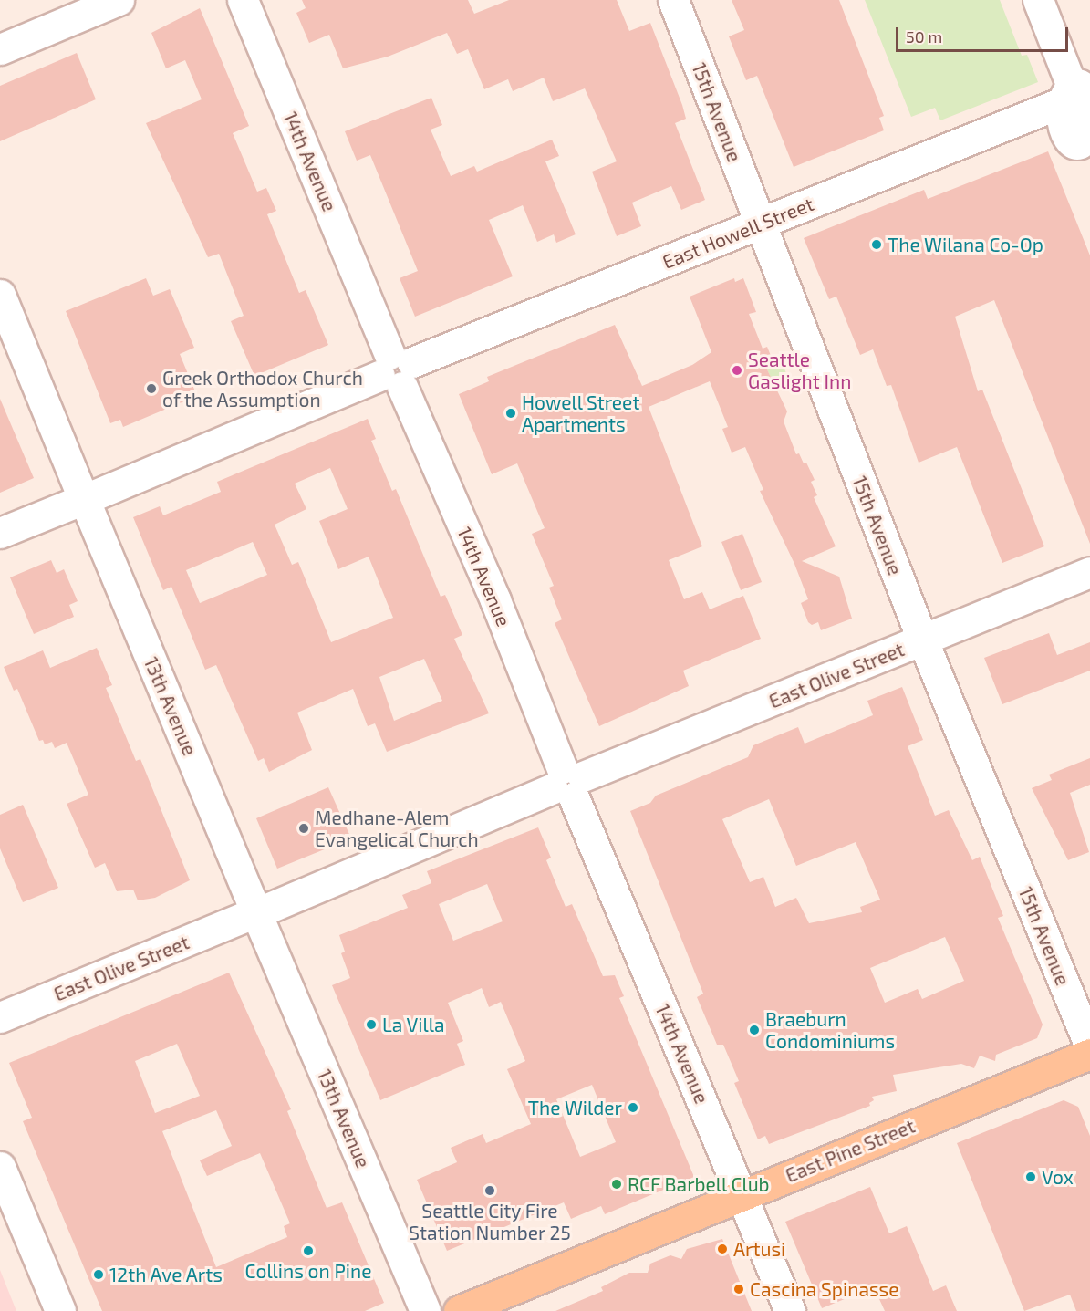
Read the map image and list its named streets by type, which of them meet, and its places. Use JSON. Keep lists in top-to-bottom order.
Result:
{
  "streets": {
    "main road": ["East Pine Street"],
    "street": [
      "15th Avenue",
      "14th Avenue",
      "East Howell Street",
      "East Olive Street",
      "13th Avenue"
    ]
  },
  "crossings": [
    ["15th Avenue", "East Howell Street"],
    ["15th Avenue", "East Olive Street"],
    ["14th Avenue", "East Howell Street"],
    ["14th Avenue", "East Olive Street"],
    ["14th Avenue", "East Pine Street"],
    ["East Howell Street", "13th Avenue"],
    ["East Olive Street", "13th Avenue"]
  ],
  "places": [
    "The Wilana Co-Op",
    "Seattle Gaslight Inn",
    "Greek Orthodox Church of the Assumption",
    "Howell Street Apartments",
    "Medhane-Alem Evangelical Church",
    "La Villa",
    "Braeburn Condominiums",
    "The Wilder",
    "Vox",
    "RCF Barbell Club",
    "Seattle City Fire Station Number 25",
    "Artusi",
    "Collins on Pine",
    "12th Ave Arts",
    "Cascina Spinasse"
  ],
  "scale_bar": "50 m"
}
